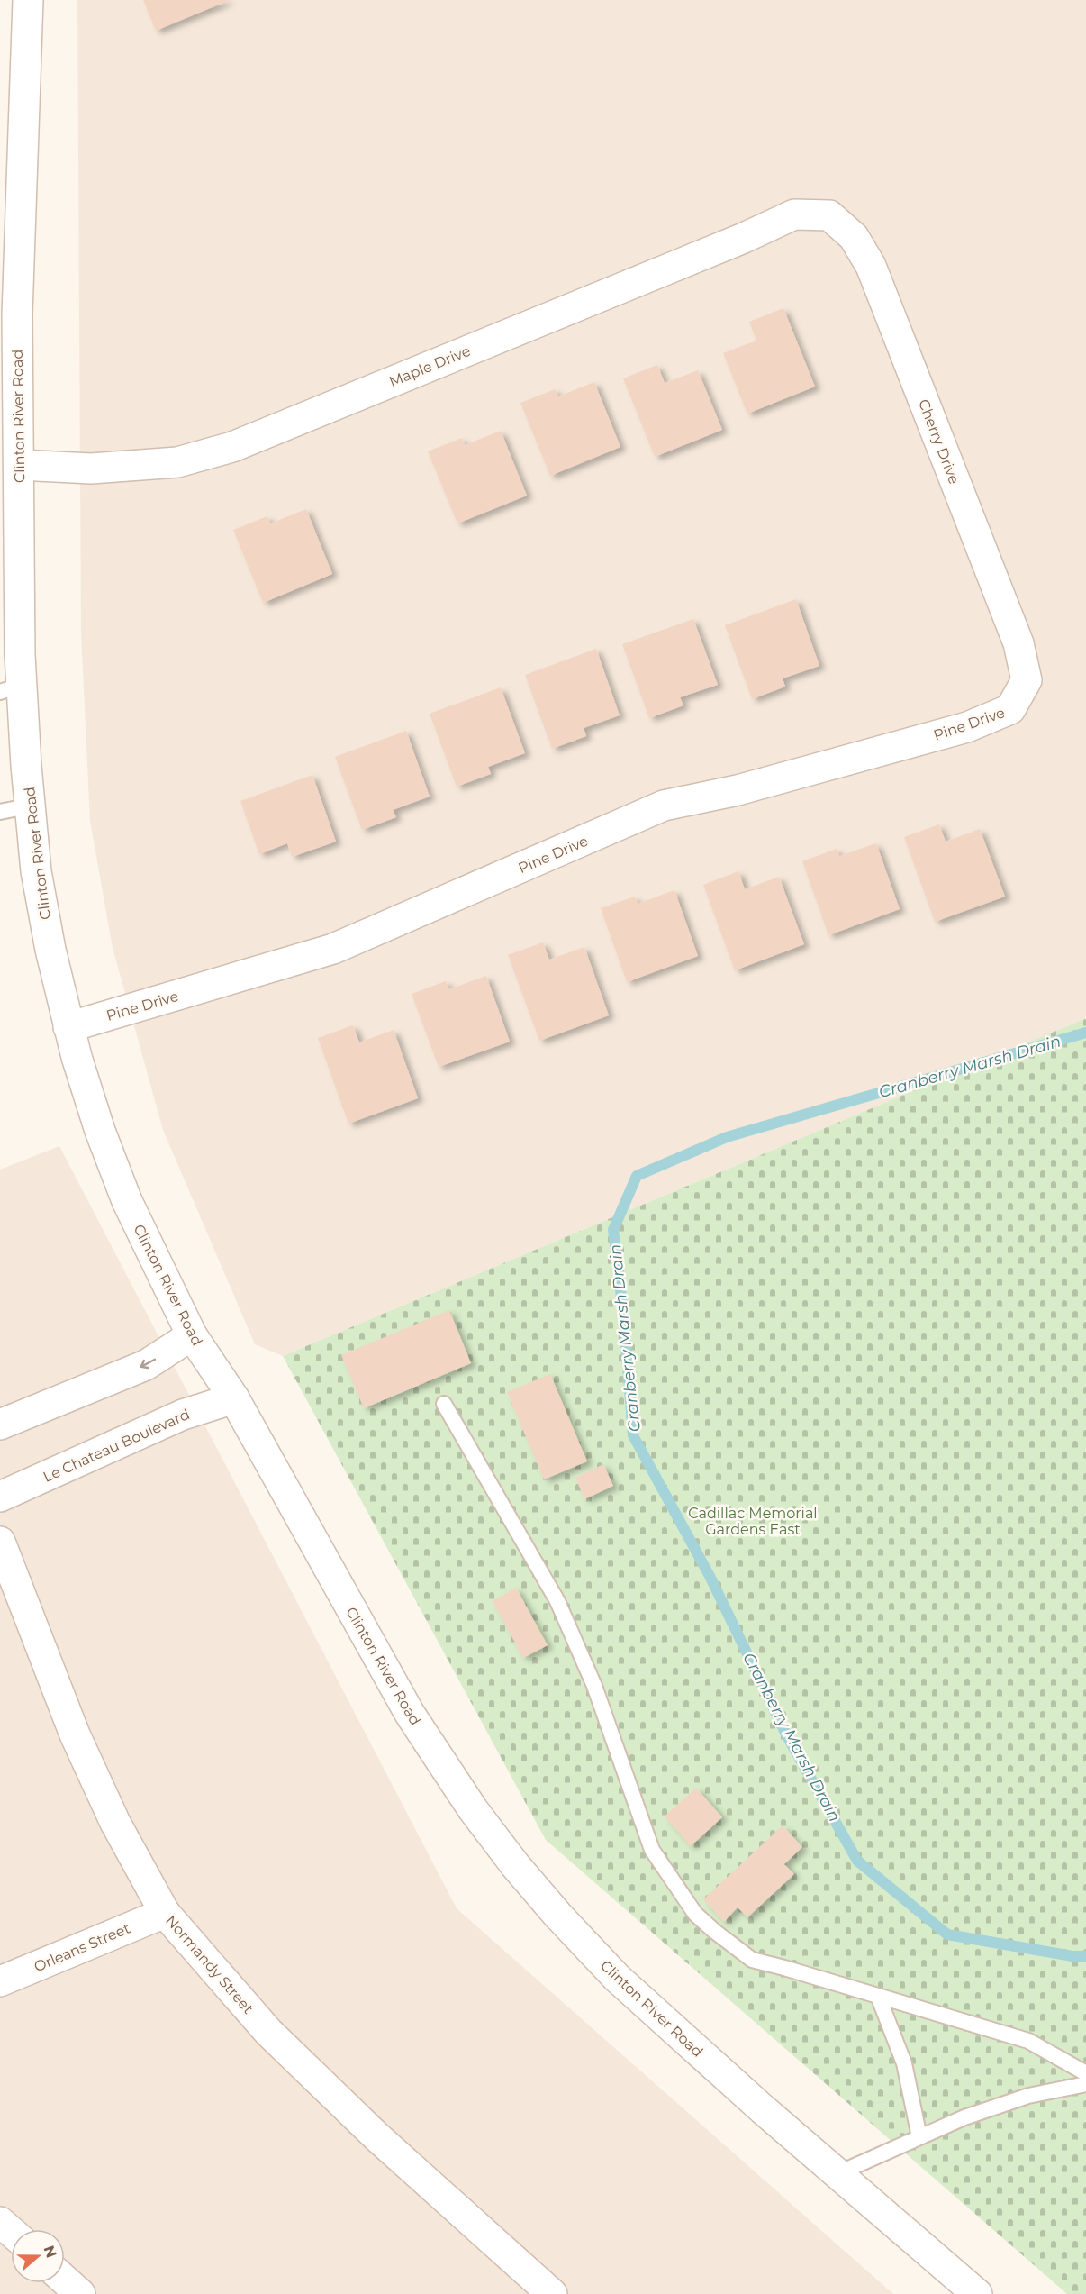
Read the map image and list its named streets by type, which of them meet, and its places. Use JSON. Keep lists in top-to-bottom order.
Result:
{
  "streets": {
    "street": [
      "Maple Drive",
      "Clinton River Road",
      "Cherry Drive",
      "Pine Drive",
      "Le Chateau Boulevard",
      "Orleans Street",
      "Normandy Street"
    ]
  },
  "crossings": [
    ["Maple Drive", "Clinton River Road"],
    ["Maple Drive", "Cherry Drive"],
    ["Clinton River Road", "Pine Drive"],
    ["Clinton River Road", "Le Chateau Boulevard"],
    ["Cherry Drive", "Pine Drive"],
    ["Orleans Street", "Normandy Street"]
  ],
  "water": ["Cranberry Marsh Drain"],
  "parks": ["Cadillac Memorial Gardens East"],
  "north": "right"
}
